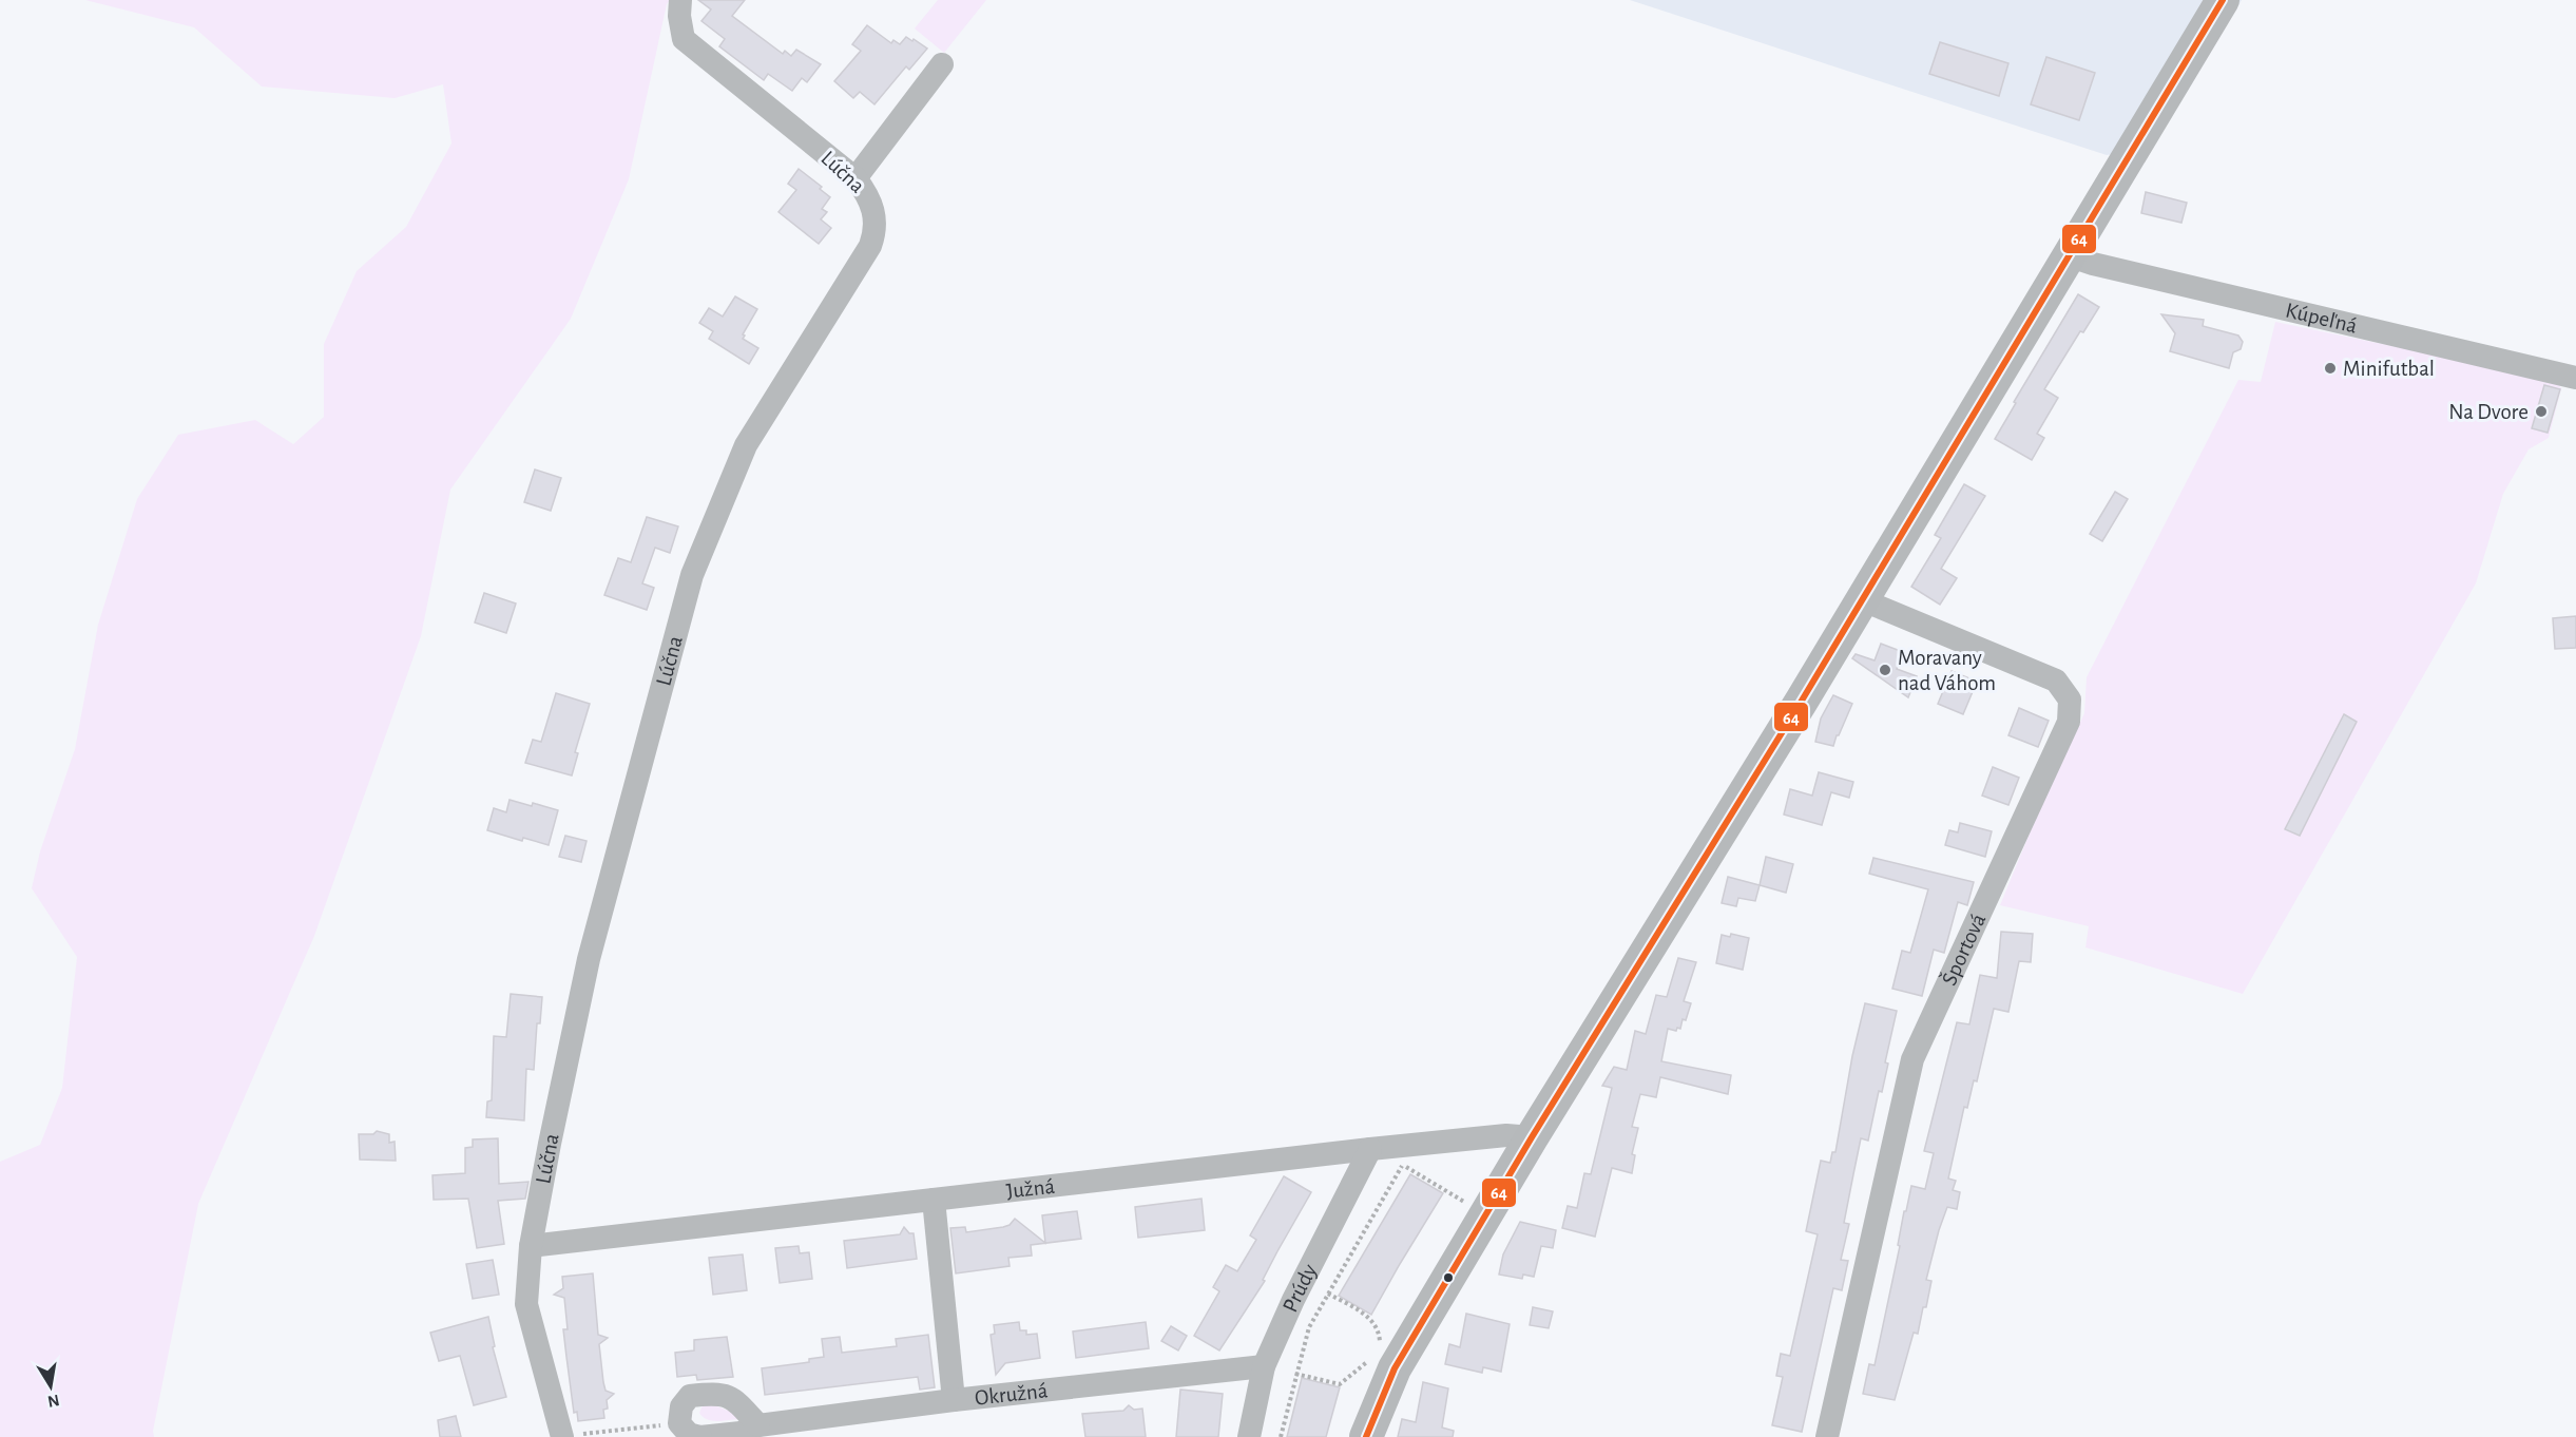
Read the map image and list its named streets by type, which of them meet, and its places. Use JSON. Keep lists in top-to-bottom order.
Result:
{
  "streets": {
    "street": [
      "Lúčna",
      "Kúpeľná",
      "Športová",
      "Južná",
      "Prúdy",
      "Okružná"
    ]
  },
  "crossings": [
    ["Lúčna", "Južná"],
    ["Južná", "Prúdy"],
    ["Prúdy", "Okružná"]
  ],
  "places": ["Minifutbal", "Na Dvore", "Moravany nad Váhom"],
  "lines": ["transit line 64"],
  "north": "bottom"
}
